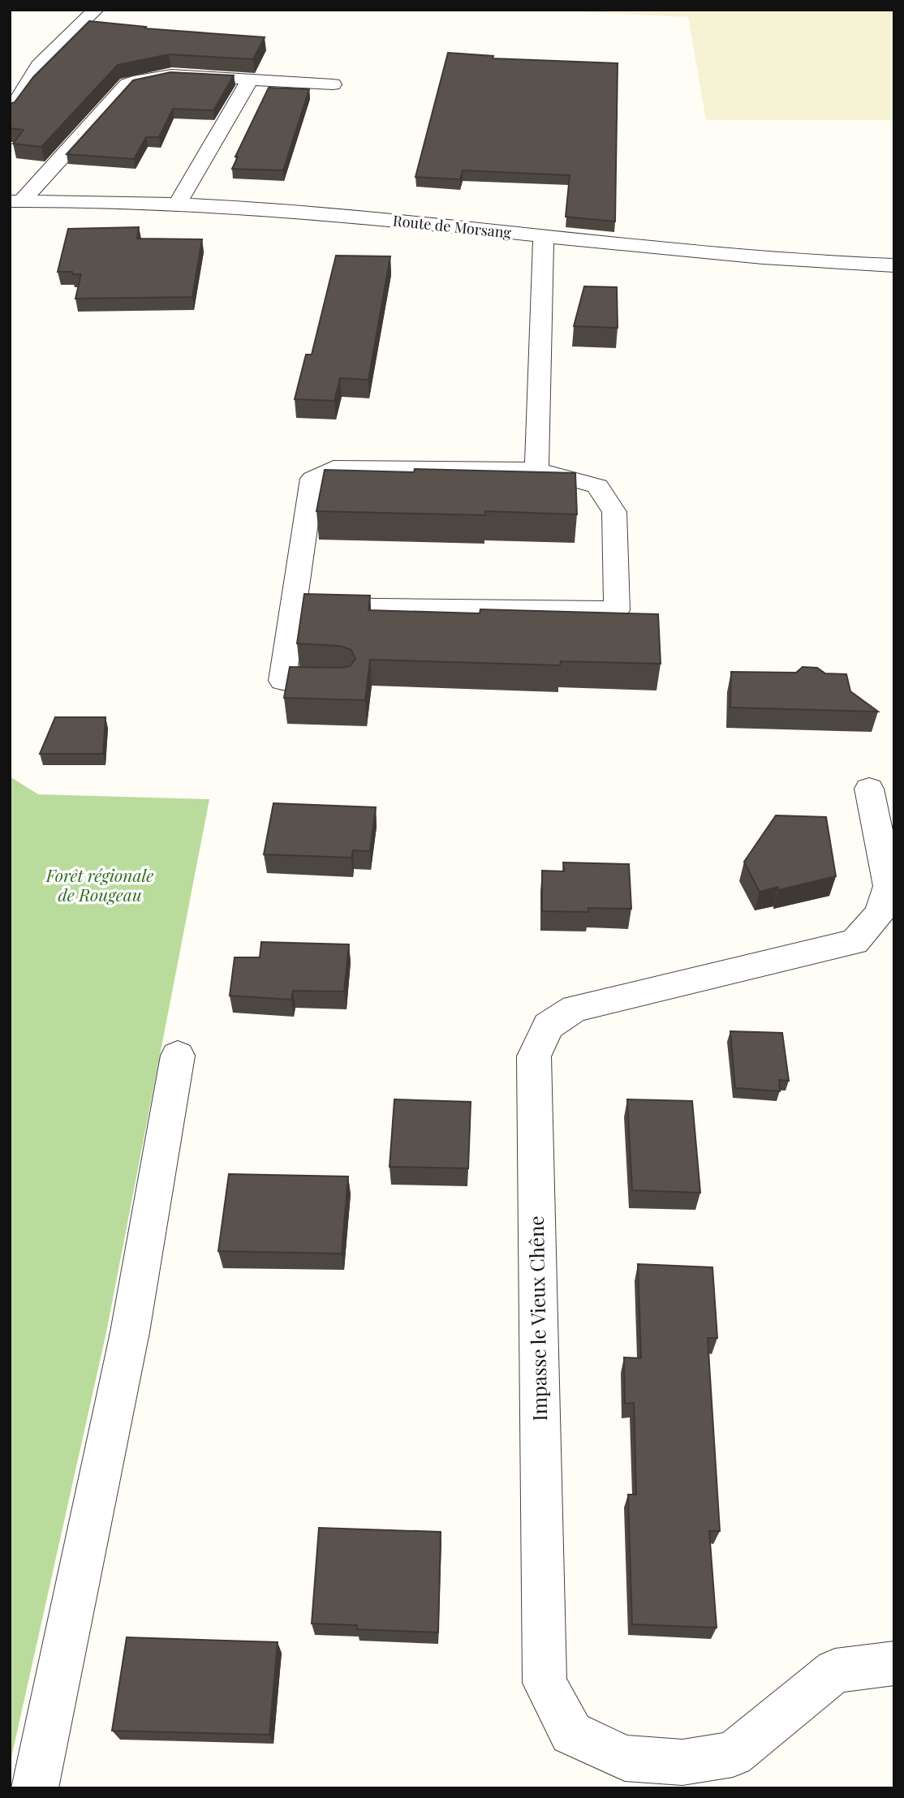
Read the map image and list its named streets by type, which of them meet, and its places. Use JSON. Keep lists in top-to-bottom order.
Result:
{
  "streets": {
    "street": ["Route de Morsang", "Impasse le Vieux Chêne"]
  },
  "parks": ["Forêt régionale de Rougeau"]
}
